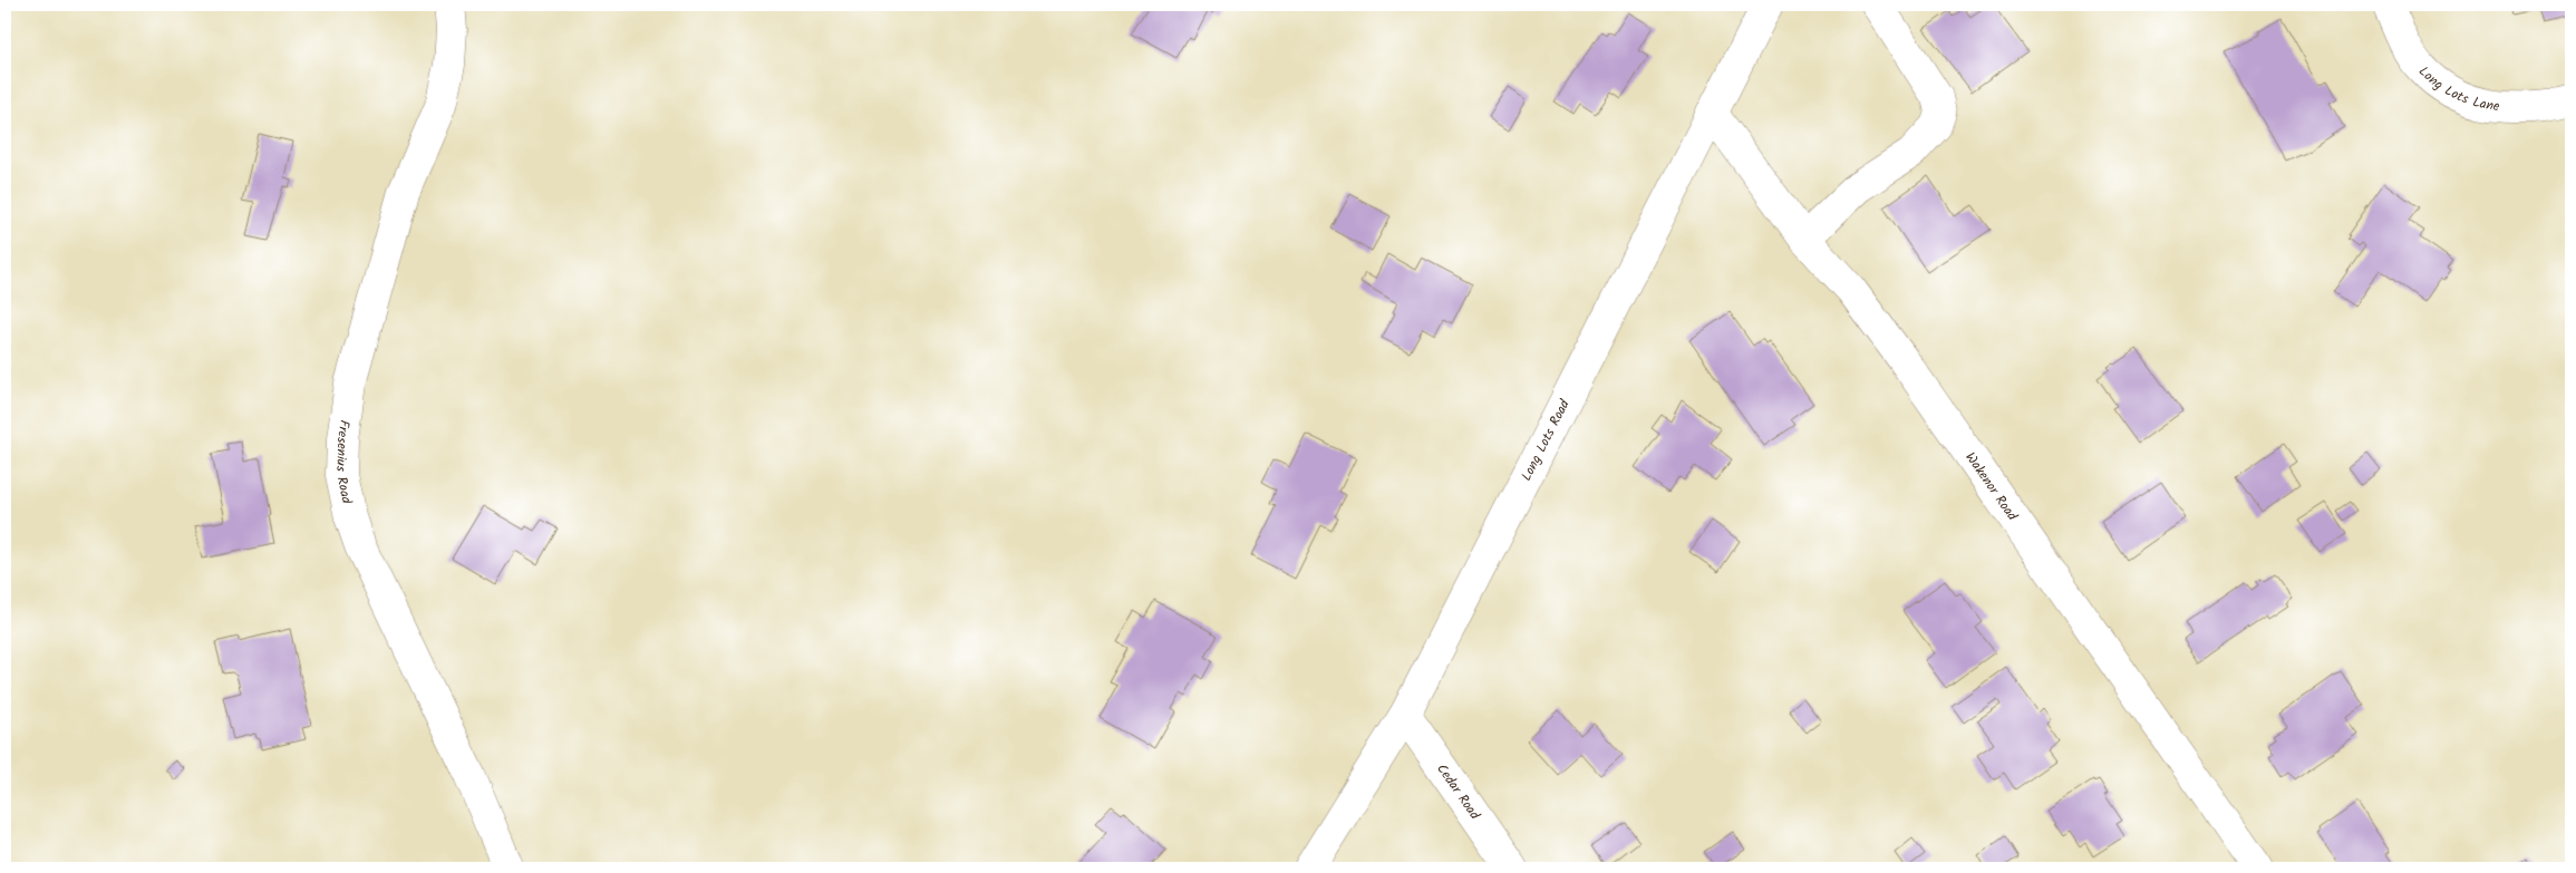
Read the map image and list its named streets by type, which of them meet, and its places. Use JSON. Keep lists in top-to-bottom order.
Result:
{
  "streets": {
    "street": [
      "Long Lots Lane",
      "Long Lots Road",
      "Fresenius Road",
      "Wakenor Road",
      "Cedar Road"
    ]
  },
  "crossings": [
    ["Long Lots Road", "Wakenor Road"],
    ["Long Lots Road", "Cedar Road"]
  ]
}
